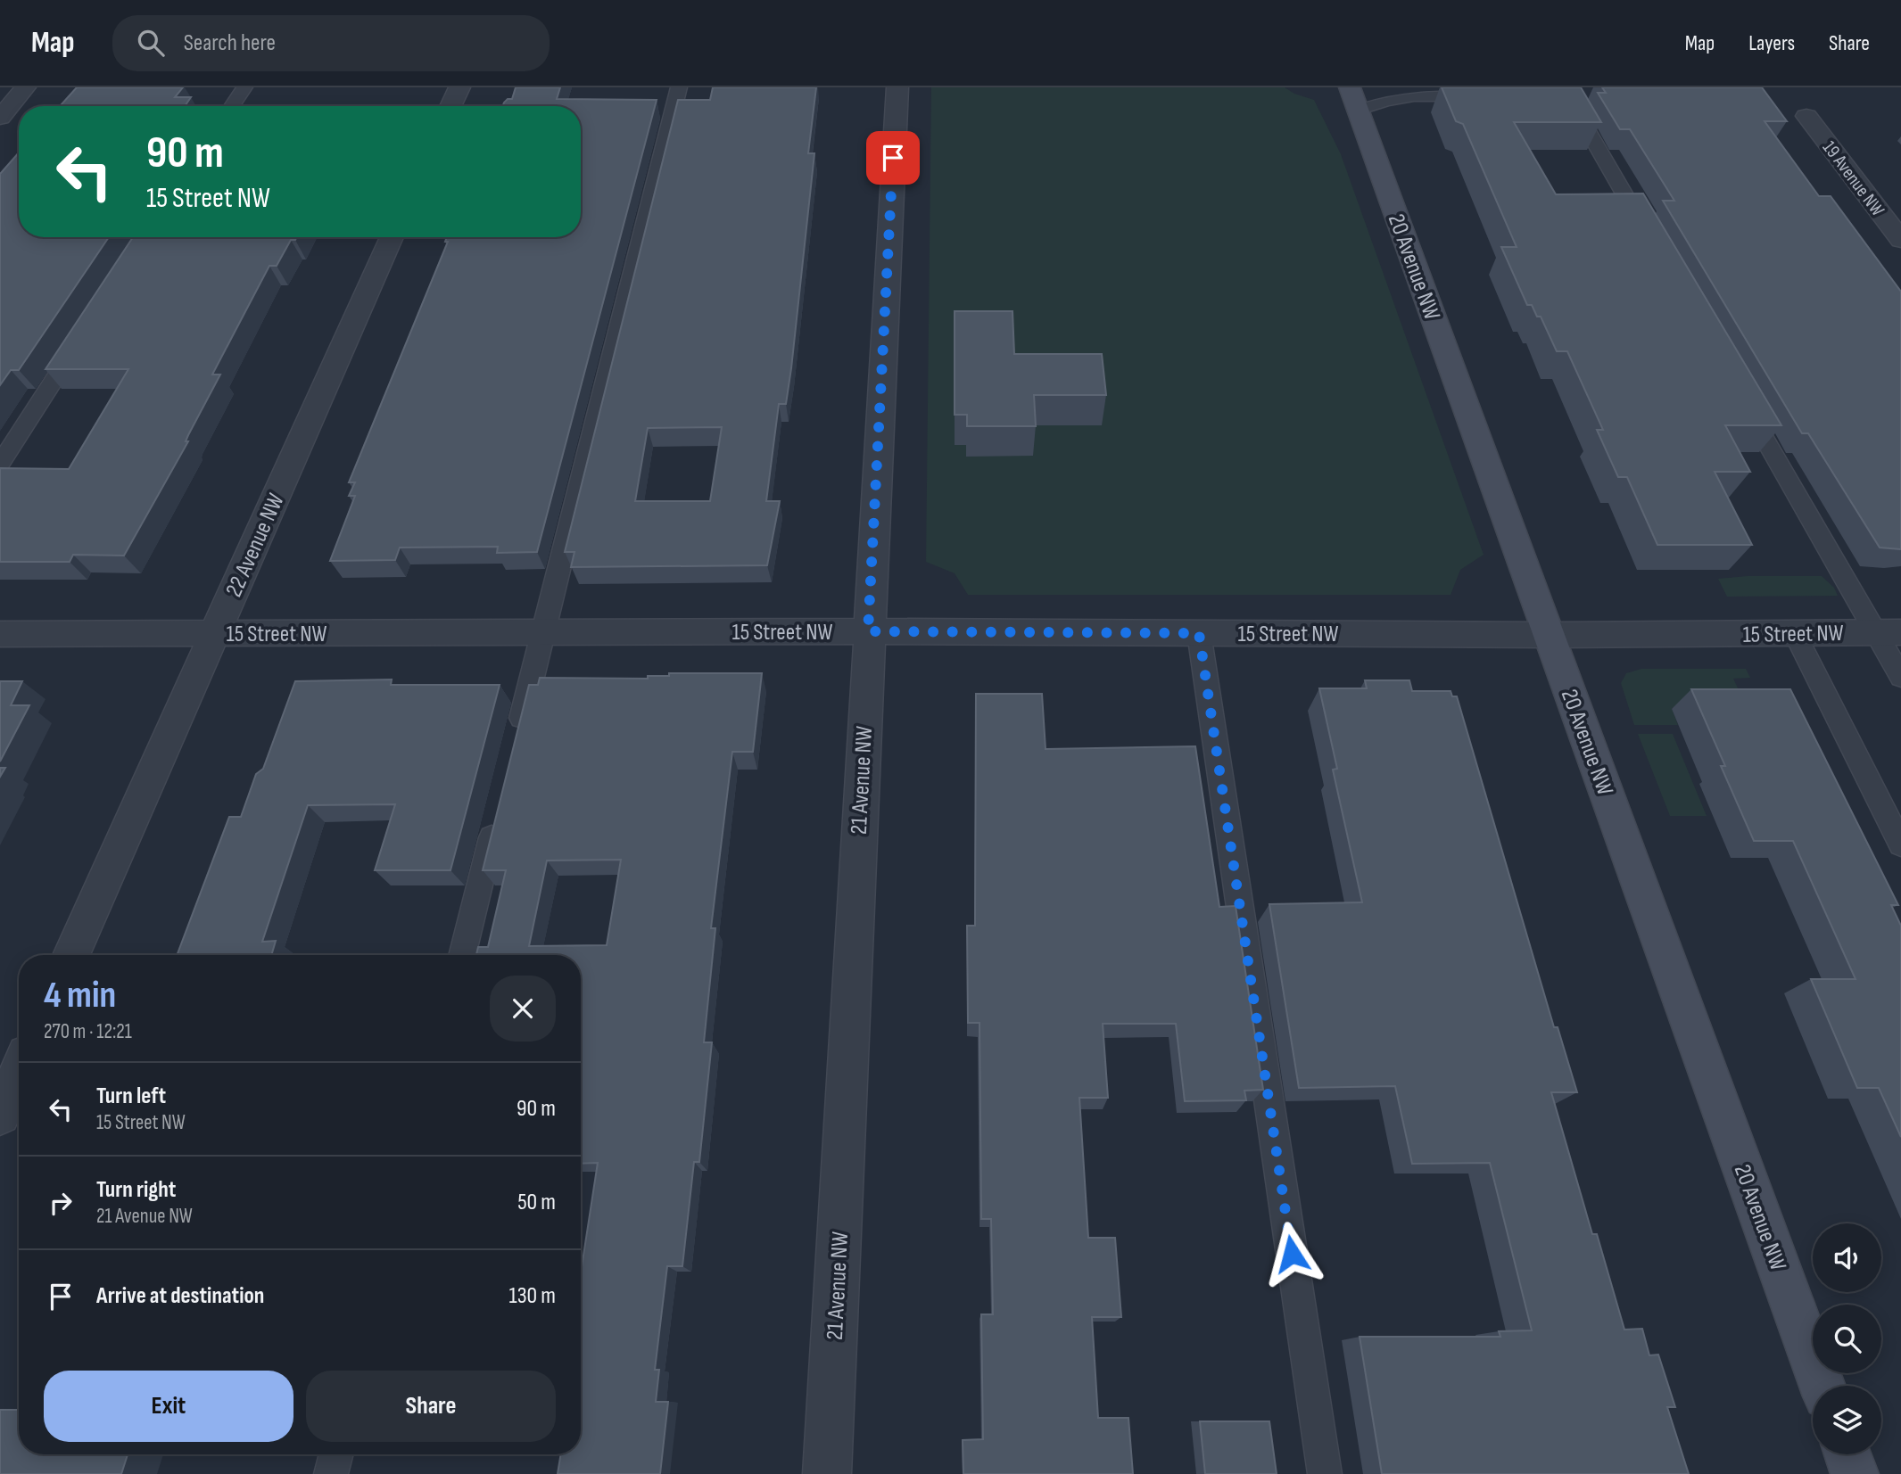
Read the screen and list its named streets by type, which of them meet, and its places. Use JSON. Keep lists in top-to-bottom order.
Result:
{
  "streets": {
    "street": [
      "19 Avenue NW",
      "20 Avenue NW",
      "22 Avenue NW",
      "15 Street NW",
      "21 Avenue NW"
    ]
  },
  "crossings": [
    ["20 Avenue NW", "15 Street NW"],
    ["22 Avenue NW", "15 Street NW"],
    ["15 Street NW", "21 Avenue NW"]
  ],
  "page": {
    "header": "Map",
    "search": "Search here",
    "nav": ["Map", "Layers", "Share"],
    "turn": ["90 m", "15 Street NW"],
    "heading": ["4 min", "270 m · 12:21"],
    "list": [
      {
        "name": "Turn left",
        "note": "15 Street NW",
        "value": "90 m"
      },
      {
        "name": "Turn right",
        "note": "21 Avenue NW",
        "value": "50 m"
      },
      {
        "name": "Arrive at destination",
        "value": "130 m"
      }
    ],
    "buttons": ["Exit", "Share"]
  }
}
